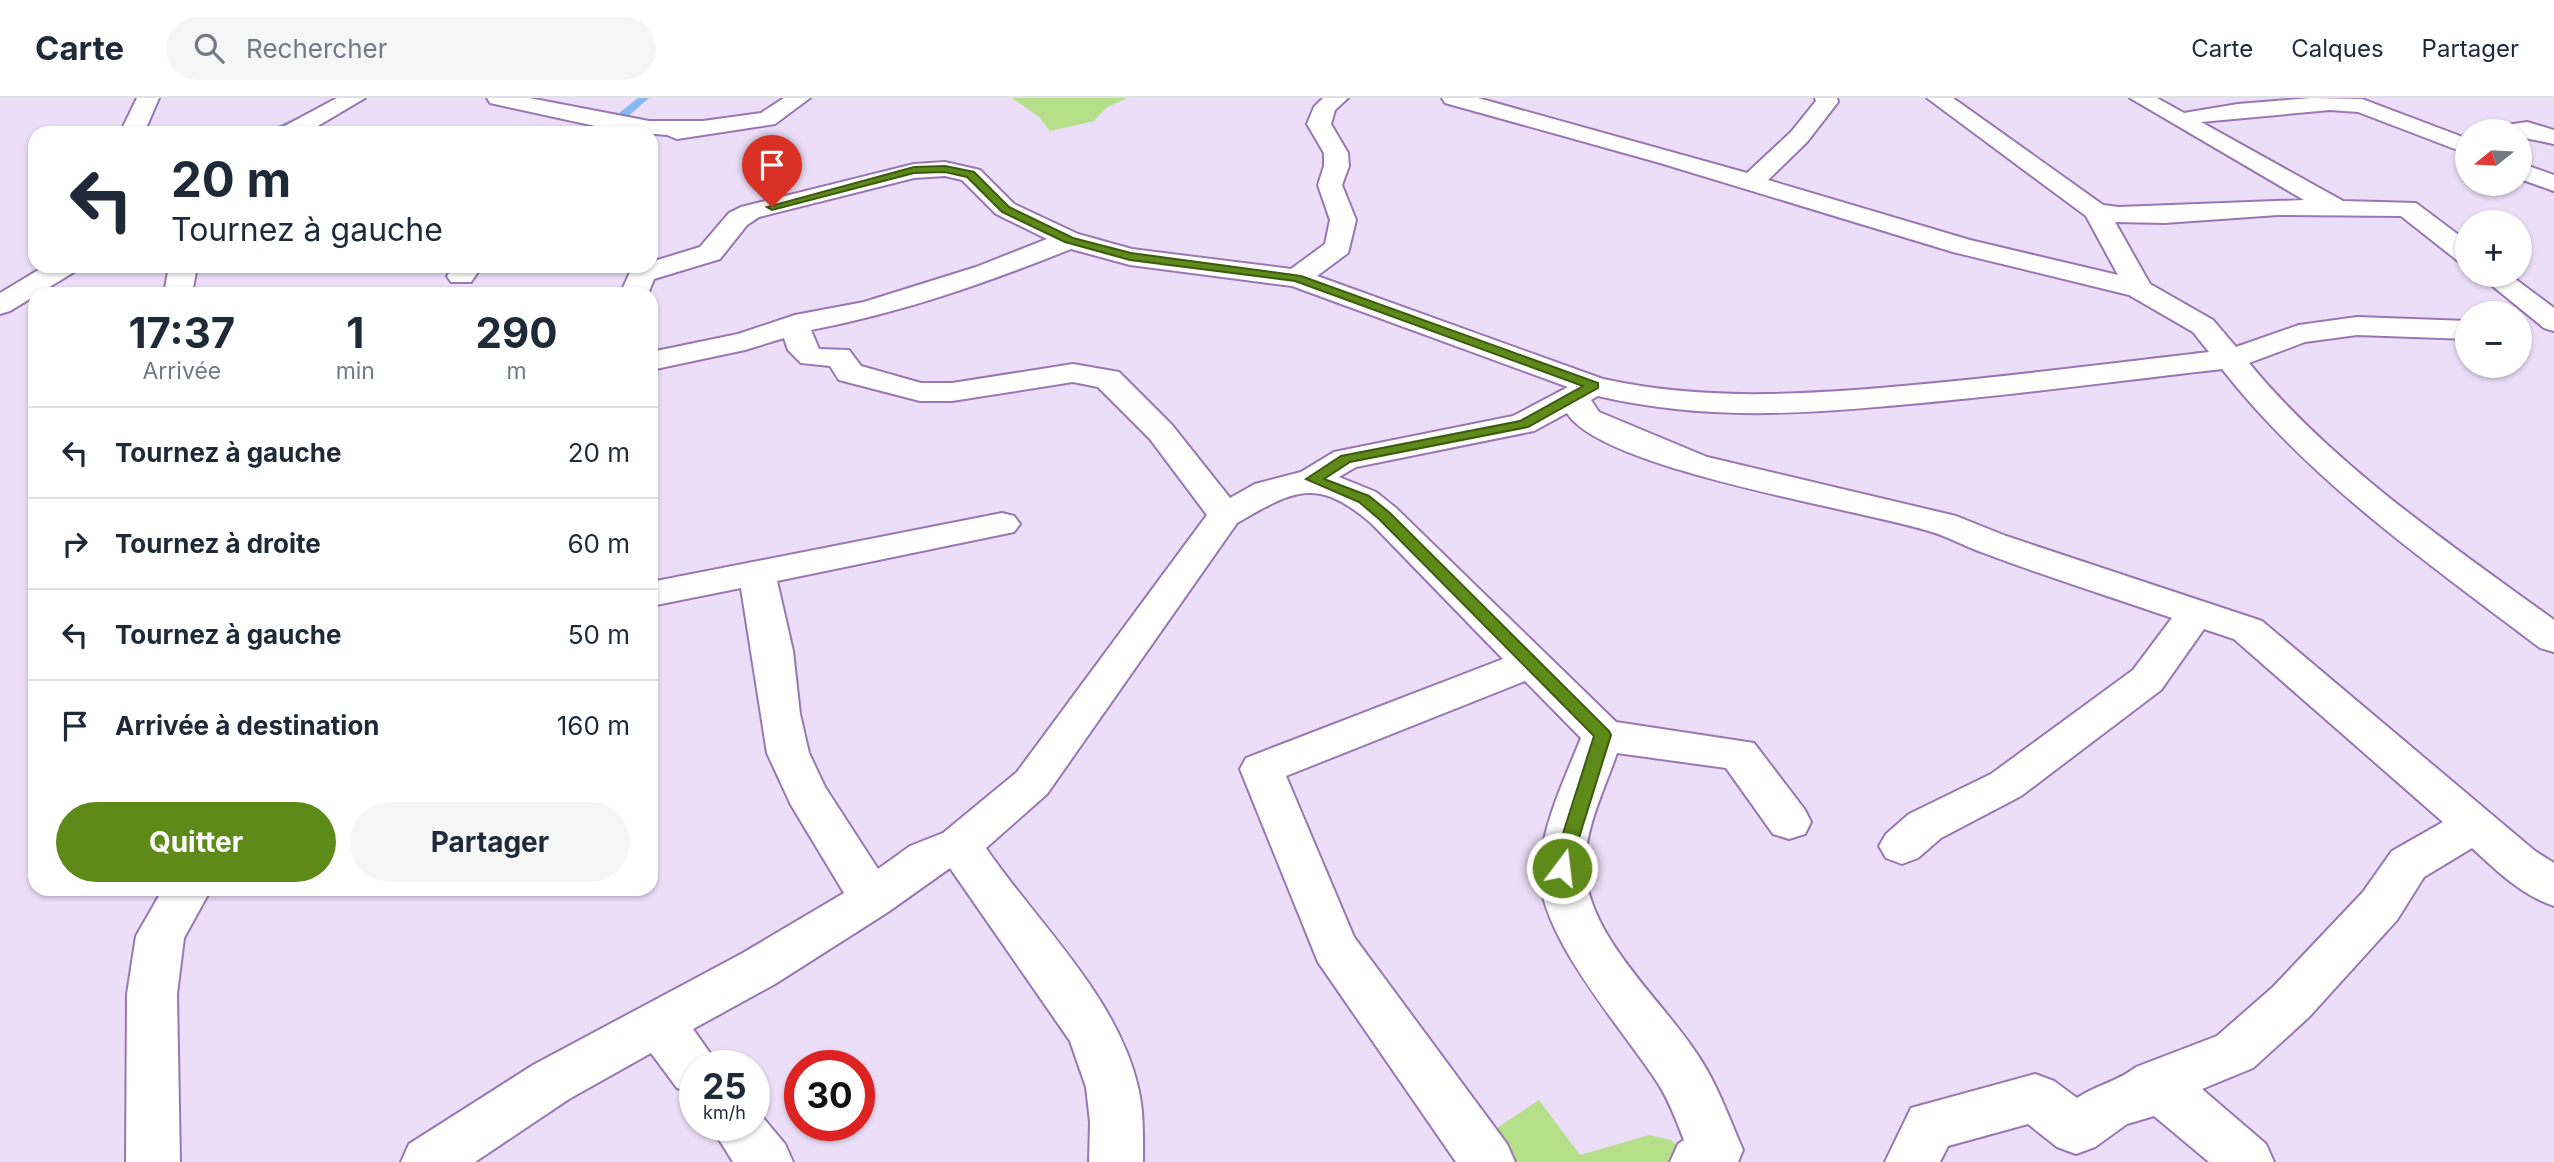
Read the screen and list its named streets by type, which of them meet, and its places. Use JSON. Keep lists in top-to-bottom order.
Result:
{
  "north": "left",
  "page": {
    "header": "Carte",
    "search": "Rechercher",
    "nav": ["Carte", "Calques", "Partager"],
    "map_buttons": ["+", "−"],
    "turn": ["20 m", "Tournez à gauche"],
    "eta": [
      "17:37",
      "Arrivée",
      "1",
      "min",
      "290",
      "m"
    ],
    "list": [
      {
        "name": "Tournez à gauche",
        "value": "20 m"
      },
      {
        "name": "Tournez à droite",
        "value": "60 m"
      },
      {
        "name": "Tournez à gauche",
        "value": "50 m"
      },
      {
        "name": "Arrivée à destination",
        "value": "160 m"
      }
    ],
    "buttons": ["Quitter", "Partager"],
    "speed": "25 km/h",
    "limit": "30"
  }
}
